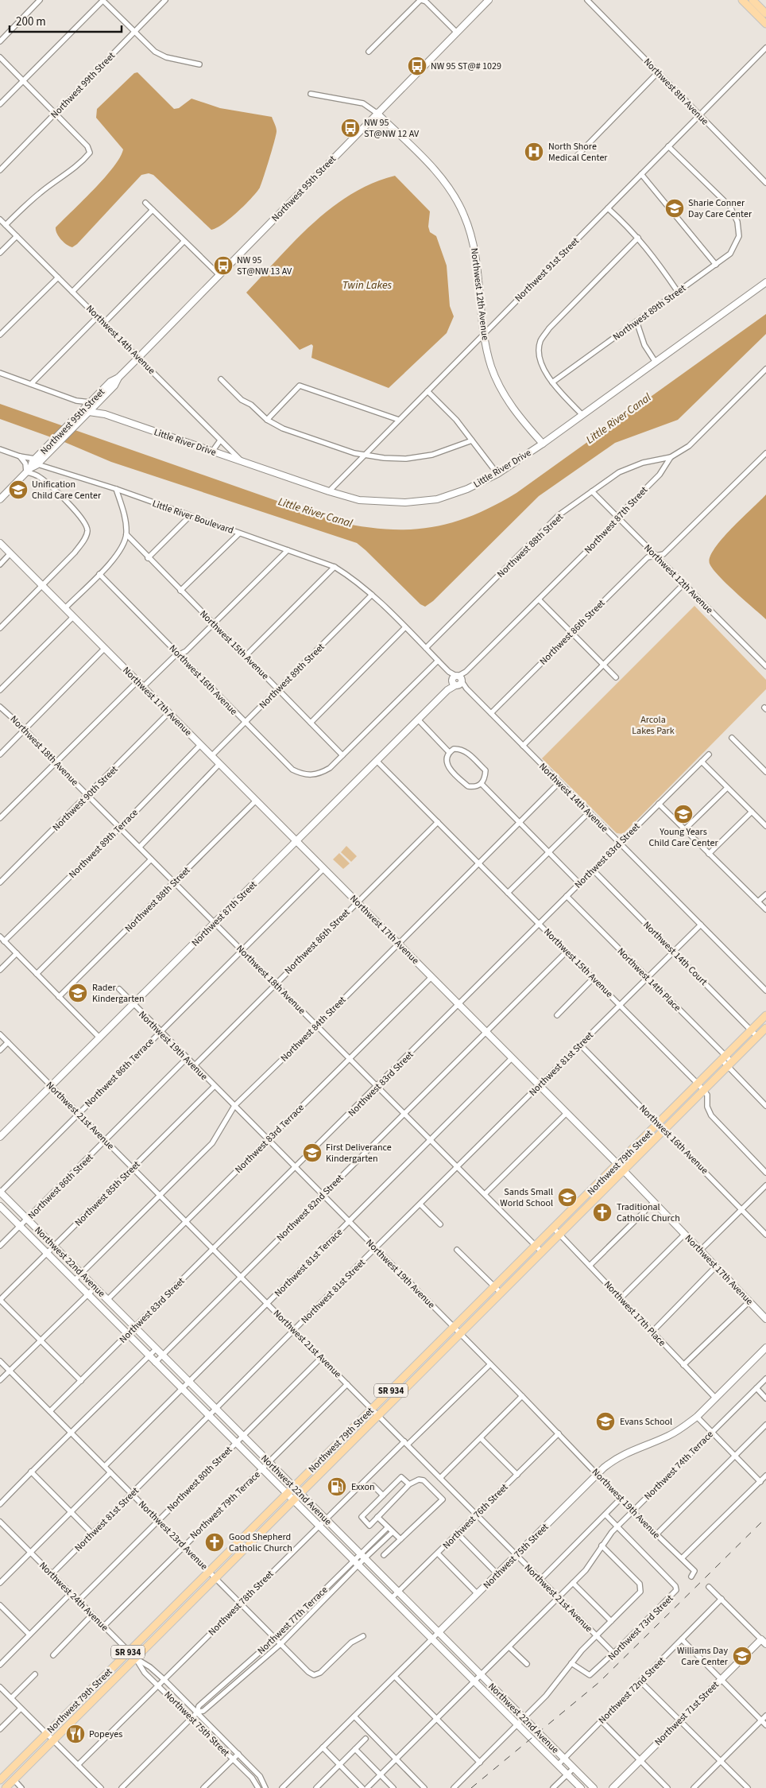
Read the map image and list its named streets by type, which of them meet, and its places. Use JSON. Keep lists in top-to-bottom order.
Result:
{
  "streets": {
    "main road": [
      "Northwest 95th Street",
      "Northwest 12th Avenue",
      "Little River Drive",
      "Northwest 87th Street",
      "Northwest 17th Avenue",
      "Northwest 79th Street",
      "Northwest 22nd Avenue",
      "SR 934",
      "Northwest 75th Street",
      "Northwest 71st Street"
    ],
    "street": [
      "Northwest 99th Street",
      "Northwest 8th Avenue",
      "Northwest 91st Street",
      "Northwest 89th Street",
      "Northwest 14th Avenue",
      "Little River Boulevard",
      "Northwest 88th Street",
      "Northwest 86th Street",
      "Northwest 15th Avenue",
      "Northwest 16th Avenue",
      "Northwest 18th Avenue",
      "Northwest 90th Street",
      "Northwest 89th Terrace",
      "Northwest 83rd Street",
      "Northwest 14th Court",
      "Northwest 14th Place",
      "Northwest 84th Street",
      "Northwest 19th Avenue",
      "Northwest 81st Street",
      "Northwest 86th Terrace",
      "Northwest 21st Avenue",
      "Northwest 83rd Terrace",
      "Northwest 85th Street",
      "Northwest 82nd Street",
      "Northwest 81st Terrace",
      "Northwest 17th Place",
      "Northwest 74th Terrace",
      "Northwest 80th Street",
      "Northwest 79th Terrace",
      "Northwest 76th Street",
      "Northwest 23rd Avenue",
      "Northwest 24th Avenue",
      "Northwest 78th Street",
      "Northwest 77th Terrace",
      "Northwest 73rd Street",
      "Northwest 72nd Street"
    ]
  },
  "crossings": [
    ["Northwest 8th Avenue", "Northwest 91st Street"],
    ["Northwest 95th Street", "Northwest 12th Avenue"],
    ["Northwest 95th Street", "Northwest 14th Avenue"],
    ["Northwest 95th Street", "Little River Drive"],
    ["Northwest 95th Street", "Little River Boulevard"],
    ["Northwest 91st Street", "Northwest 12th Avenue"],
    ["Northwest 91st Street", "Northwest 89th Street"],
    ["Northwest 91st Street", "Little River Drive"],
    ["Northwest 12th Avenue", "Little River Drive"],
    ["Northwest 12th Avenue", "Northwest 87th Street"],
    ["Northwest 12th Avenue", "Northwest 88th Street"],
    ["Northwest 12th Avenue", "Northwest 86th Street"],
    ["Northwest 89th Street", "Northwest 14th Avenue"],
    ["Northwest 89th Street", "Northwest 15th Avenue"],
    ["Northwest 89th Street", "Northwest 16th Avenue"],
    ["Northwest 89th Street", "Northwest 17th Avenue"],
    ["Northwest 14th Avenue", "Little River Drive"],
    ["Northwest 14th Avenue", "Little River Boulevard"],
    ["Northwest 14th Avenue", "Northwest 87th Street"],
    ["Northwest 14th Avenue", "Northwest 88th Street"],
    ["Northwest 14th Avenue", "Northwest 86th Street"],
    ["Northwest 14th Avenue", "Northwest 83rd Street"],
    ["Northwest 14th Avenue", "Northwest 84th Street"],
    ["Northwest 14th Avenue", "Northwest 81st Street"],
    ["Northwest 87th Street", "Northwest 88th Street"],
    ["Northwest 87th Street", "Northwest 15th Avenue"],
    ["Northwest 87th Street", "Northwest 17th Avenue"],
    ["Northwest 87th Street", "Northwest 18th Avenue"],
    ["Northwest 87th Street", "Northwest 19th Avenue"],
    ["Northwest 87th Street", "Northwest 21st Avenue"],
    ["Northwest 88th Street", "Northwest 17th Avenue"],
    ["Northwest 88th Street", "Northwest 18th Avenue"],
    ["Northwest 86th Street", "Northwest 17th Avenue"],
    ["Northwest 86th Street", "Northwest 18th Avenue"],
    ["Northwest 86th Street", "Northwest 19th Avenue"],
    ["Northwest 86th Street", "Northwest 21st Avenue"],
    ["Northwest 86th Street", "Northwest 22nd Avenue"],
    ["Northwest 15th Avenue", "Northwest 16th Avenue"],
    ["Northwest 15th Avenue", "Northwest 83rd Street"],
    ["Northwest 15th Avenue", "Northwest 84th Street"],
    ["Northwest 15th Avenue", "Northwest 81st Street"],
    ["Northwest 15th Avenue", "Northwest 79th Street"],
    ["Northwest 15th Avenue", "Northwest 82nd Street"],
    ["Northwest 16th Avenue", "Northwest 81st Street"],
    ["Northwest 16th Avenue", "Northwest 79th Street"],
    ["Northwest 17th Avenue", "Northwest 90th Street"],
    ["Northwest 17th Avenue", "Northwest 89th Terrace"],
    ["Northwest 17th Avenue", "Northwest 83rd Street"],
    ["Northwest 17th Avenue", "Northwest 84th Street"],
    ["Northwest 17th Avenue", "Northwest 81st Street"],
    ["Northwest 17th Avenue", "Northwest 86th Terrace"],
    ["Northwest 17th Avenue", "Northwest 83rd Terrace"],
    ["Northwest 17th Avenue", "Northwest 79th Street"],
    ["Northwest 17th Avenue", "Northwest 82nd Street"],
    ["Northwest 17th Avenue", "Northwest 81st Terrace"],
    ["Northwest 18th Avenue", "Northwest 90th Street"],
    ["Northwest 18th Avenue", "Northwest 89th Terrace"],
    ["Northwest 18th Avenue", "Northwest 83rd Street"],
    ["Northwest 18th Avenue", "Northwest 84th Street"],
    ["Northwest 18th Avenue", "Northwest 81st Street"],
    ["Northwest 18th Avenue", "Northwest 86th Terrace"],
    ["Northwest 18th Avenue", "Northwest 83rd Terrace"],
    ["Northwest 18th Avenue", "Northwest 79th Street"],
    ["Northwest 18th Avenue", "Northwest 82nd Street"],
    ["Northwest 18th Avenue", "Northwest 81st Terrace"],
    ["Northwest 83rd Street", "Northwest 14th Court"],
    ["Northwest 83rd Street", "Northwest 14th Place"],
    ["Northwest 83rd Street", "Northwest 19th Avenue"],
    ["Northwest 83rd Street", "Northwest 21st Avenue"],
    ["Northwest 83rd Street", "Northwest 22nd Avenue"],
    ["Northwest 83rd Street", "Northwest 23rd Avenue"],
    ["Northwest 14th Court", "Northwest 81st Street"],
    ["Northwest 14th Court", "Northwest 79th Street"],
    ["Northwest 14th Place", "Northwest 81st Street"],
    ["Northwest 14th Place", "Northwest 79th Street"],
    ["Northwest 84th Street", "Northwest 19th Avenue"],
    ["Northwest 84th Street", "Northwest 21st Avenue"],
    ["Northwest 84th Street", "Northwest 22nd Avenue"],
    ["Northwest 19th Avenue", "Northwest 81st Street"],
    ["Northwest 19th Avenue", "Northwest 86th Terrace"],
    ["Northwest 19th Avenue", "Northwest 83rd Terrace"],
    ["Northwest 19th Avenue", "Northwest 79th Street"],
    ["Northwest 19th Avenue", "Northwest 85th Street"],
    ["Northwest 19th Avenue", "Northwest 82nd Street"],
    ["Northwest 19th Avenue", "Northwest 81st Terrace"],
    ["Northwest 19th Avenue", "Northwest 74th Terrace"],
    ["Northwest 19th Avenue", "Northwest 76th Street"],
    ["Northwest 19th Avenue", "Northwest 75th Street"],
    ["Northwest 19th Avenue", "Northwest 78th Street"],
    ["Northwest 81st Street", "Northwest 21st Avenue"],
    ["Northwest 81st Street", "Northwest 22nd Avenue"],
    ["Northwest 81st Street", "Northwest 23rd Avenue"],
    ["Northwest 81st Street", "Northwest 24th Avenue"],
    ["Northwest 86th Terrace", "Northwest 21st Avenue"],
    ["Northwest 86th Terrace", "Northwest 22nd Avenue"],
    ["Northwest 21st Avenue", "Northwest 83rd Terrace"],
    ["Northwest 21st Avenue", "Northwest 79th Street"],
    ["Northwest 21st Avenue", "Northwest 85th Street"],
    ["Northwest 21st Avenue", "Northwest 82nd Street"],
    ["Northwest 21st Avenue", "Northwest 81st Terrace"],
    ["Northwest 21st Avenue", "Northwest 74th Terrace"],
    ["Northwest 21st Avenue", "Northwest 80th Street"],
    ["Northwest 21st Avenue", "Northwest 79th Terrace"],
    ["Northwest 21st Avenue", "Northwest 76th Street"],
    ["Northwest 21st Avenue", "Northwest 75th Street"],
    ["Northwest 21st Avenue", "Northwest 78th Street"],
    ["Northwest 21st Avenue", "Northwest 73rd Street"],
    ["Northwest 83rd Terrace", "Northwest 22nd Avenue"],
    ["Northwest 79th Street", "Northwest 22nd Avenue"],
    ["Northwest 79th Street", "Northwest 17th Place"],
    ["Northwest 79th Street", "Northwest 23rd Avenue"],
    ["Northwest 79th Street", "Northwest 75th Street"],
    ["Northwest 79th Street", "Northwest 24th Avenue"],
    ["Northwest 85th Street", "Northwest 22nd Avenue"],
    ["Northwest 82nd Street", "Northwest 22nd Avenue"],
    ["Northwest 22nd Avenue", "Northwest 81st Terrace"],
    ["Northwest 22nd Avenue", "Northwest 74th Terrace"],
    ["Northwest 22nd Avenue", "Northwest 80th Street"],
    ["Northwest 22nd Avenue", "Northwest 79th Terrace"],
    ["Northwest 22nd Avenue", "Northwest 76th Street"],
    ["Northwest 22nd Avenue", "Northwest 75th Street"],
    ["Northwest 22nd Avenue", "Northwest 78th Street"],
    ["Northwest 22nd Avenue", "Northwest 77th Terrace"],
    ["Northwest 22nd Avenue", "Northwest 72nd Street"],
    ["Northwest 81st Terrace", "Northwest 23rd Avenue"],
    ["Northwest 17th Place", "Northwest 75th Street"],
    ["Northwest 74th Terrace", "Northwest 73rd Street"],
    ["Northwest 80th Street", "Northwest 23rd Avenue"],
    ["Northwest 80th Street", "Northwest 24th Avenue"],
    ["Northwest 79th Terrace", "Northwest 23rd Avenue"],
    ["Northwest 79th Terrace", "Northwest 24th Avenue"],
    ["Northwest 23rd Avenue", "Northwest 78th Street"],
    ["Northwest 23rd Avenue", "Northwest 77th Terrace"],
    ["Northwest 75th Street", "Northwest 24th Avenue"],
    ["Northwest 75th Street", "Northwest 78th Street"],
    ["Northwest 75th Street", "Northwest 77th Terrace"],
    ["Northwest 24th Avenue", "Northwest 78th Street"],
    ["Northwest 24th Avenue", "Northwest 77th Terrace"]
  ],
  "water": ["Twin Lakes", "Little River Canal"],
  "parks": ["Arcola Lakes Park"],
  "places": {
    "bus stop": ["NW 95 ST@# 1029", "NW 95 ST@NW 12 AV", "NW 95 ST@NW 13 AV"],
    "hospital": ["North Shore Medical Center"],
    "school or university": [
      "Sharie Conner Day Care Center",
      "Unification Child Care Center",
      "Young Years Child Care Center",
      "Rader Kindergarten",
      "First Deliverance Kindergarten",
      "Sands Small World School",
      "Evans School",
      "Williams Day Care Center"
    ],
    "church": ["Traditional Catholic Church", "Good Shepherd Catholic Church"],
    "fuel station": ["Exxon"],
    "restaurant": ["Popeyes"]
  },
  "scale_bar": "200 m"
}
